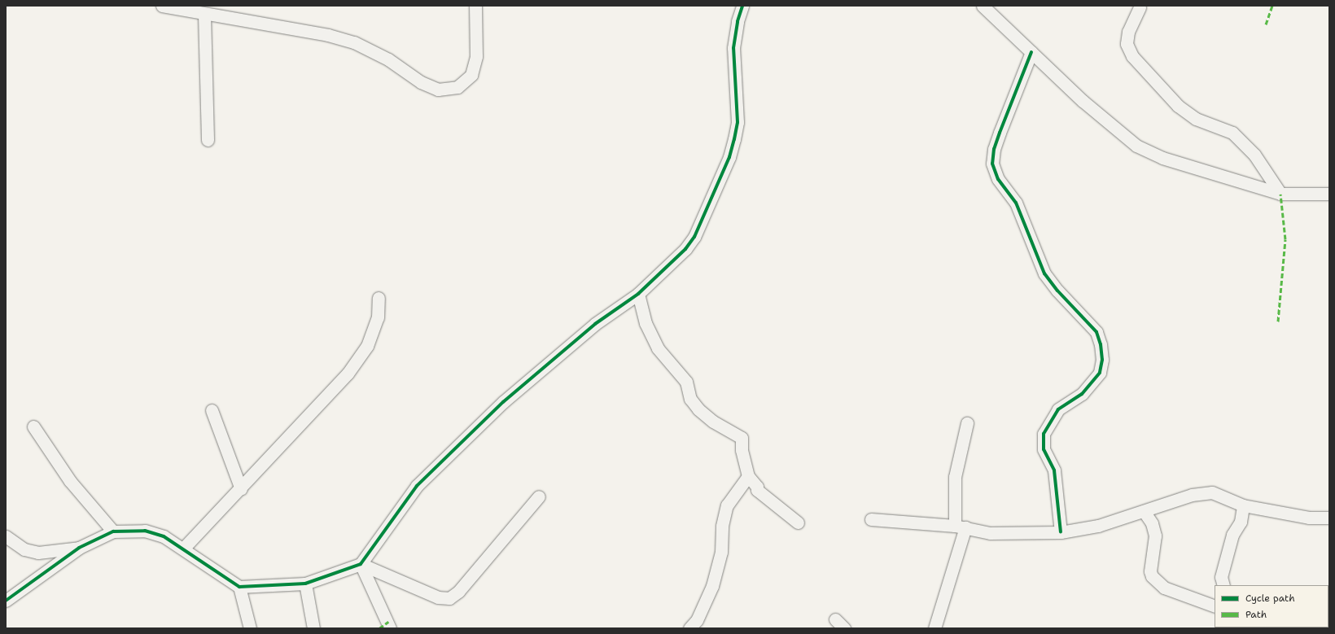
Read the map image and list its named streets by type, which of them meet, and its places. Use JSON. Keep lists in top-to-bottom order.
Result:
{
  "legend": ["Cycle path", "Path"]
}
